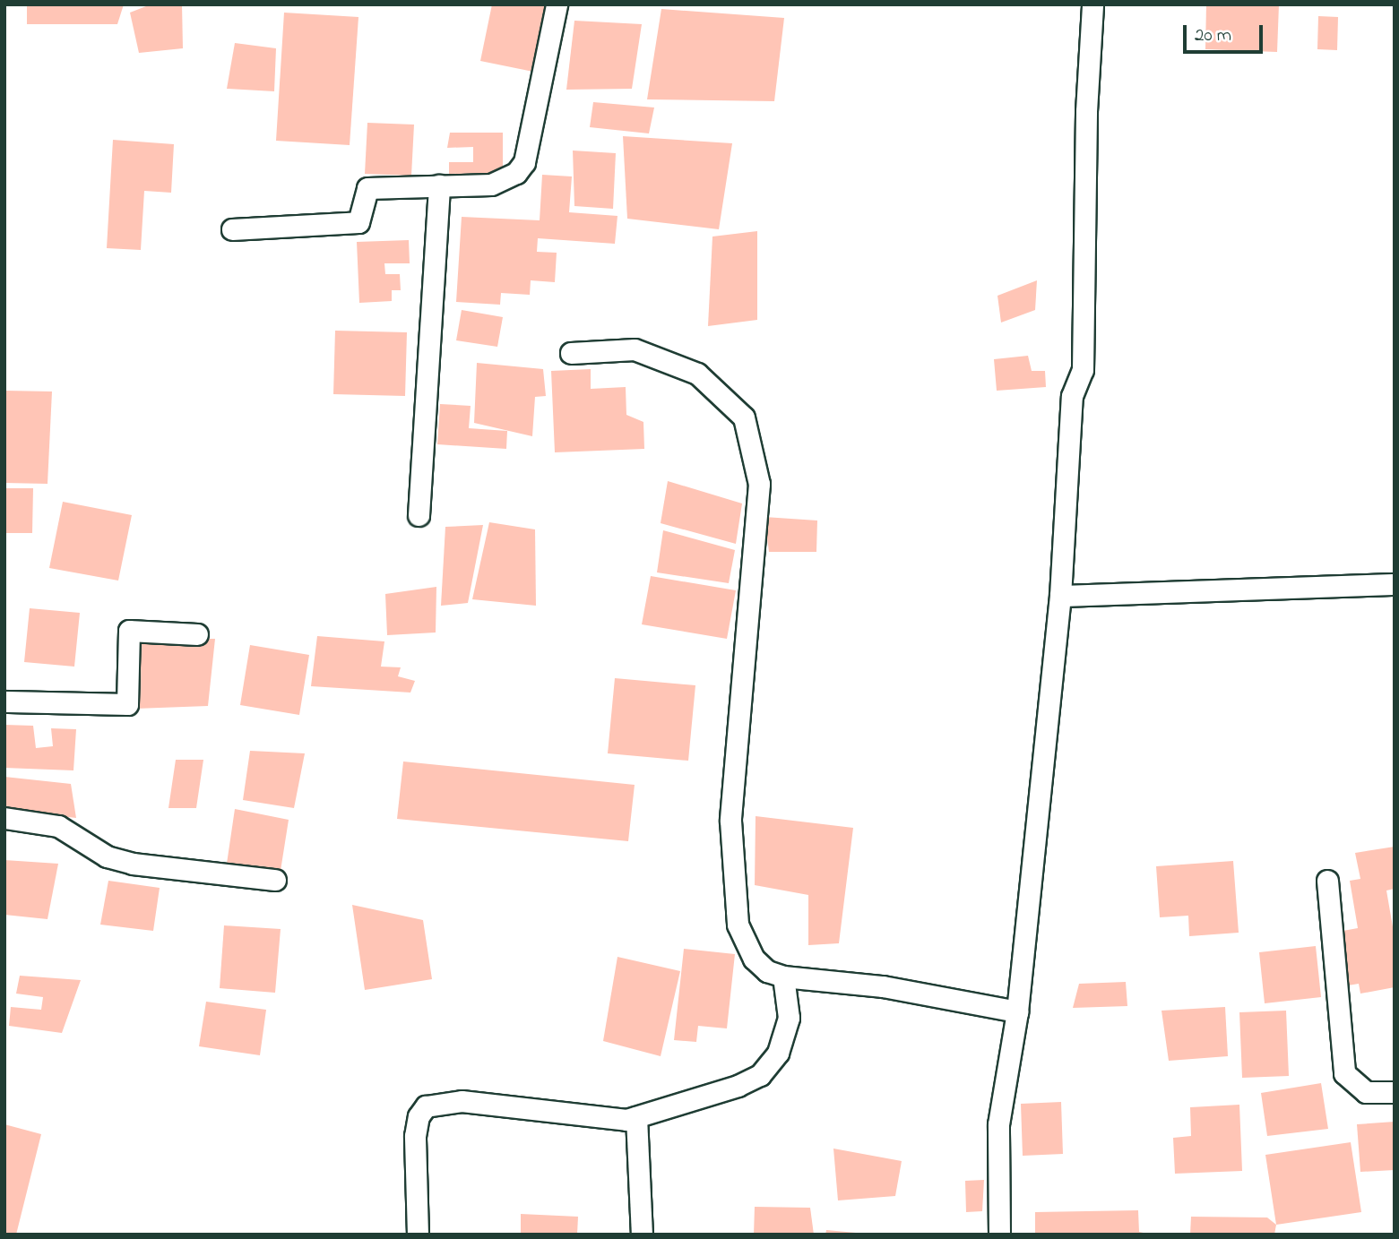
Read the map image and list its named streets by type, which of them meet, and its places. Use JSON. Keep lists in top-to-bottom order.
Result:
{
  "scale_bar": "20 m"
}
